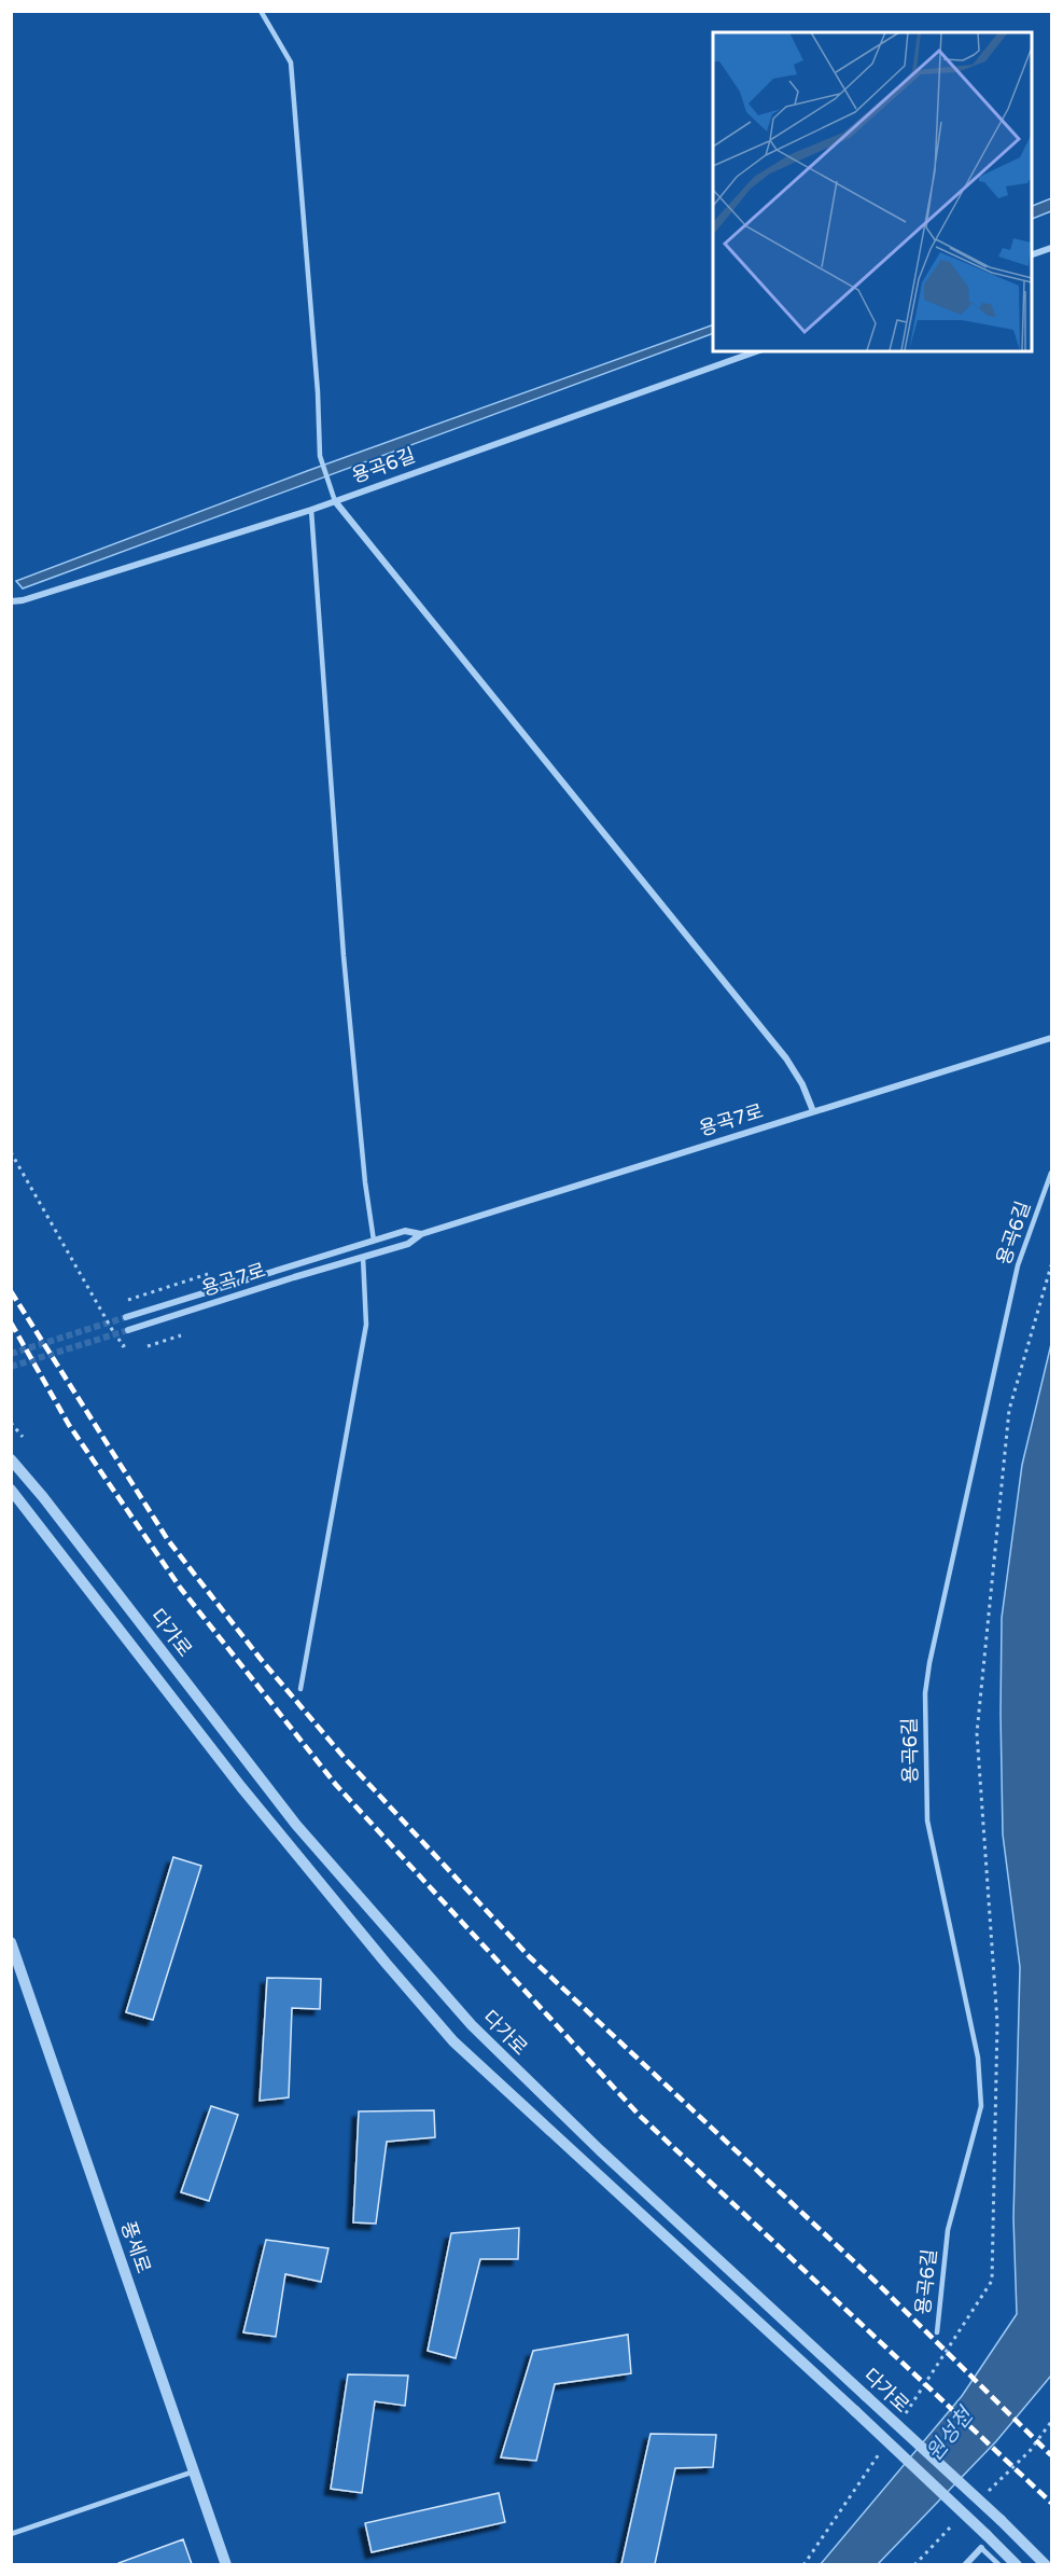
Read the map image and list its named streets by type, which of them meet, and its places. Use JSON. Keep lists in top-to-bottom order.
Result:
{
  "streets": {
    "street": [
      "용곡6길",
      "용곡7로",
      "다가로",
      "풍세로"
    ]
  },
  "water": ["원성천"]
}
